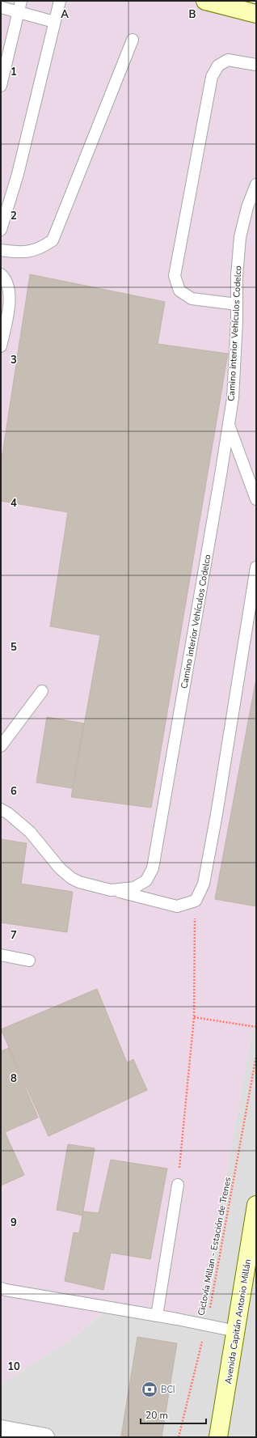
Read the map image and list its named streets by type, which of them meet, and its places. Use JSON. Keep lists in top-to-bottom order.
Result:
{
  "streets": {
    "main road": ["Avenida Capitán Antonio Millán"],
    "lane": ["Camino interior Vehículos Codelco"],
    "path": ["Ciclovía Millan - Estación de Trenes"]
  },
  "places": {
    "bank": ["BCI"]
  },
  "scale_bar": "20 m",
  "grid": {
    "columns": ["A", "B"],
    "rows": [
      "1",
      "2",
      "3",
      "4",
      "5",
      "6",
      "7",
      "8",
      "9",
      "10"
    ]
  }
}
